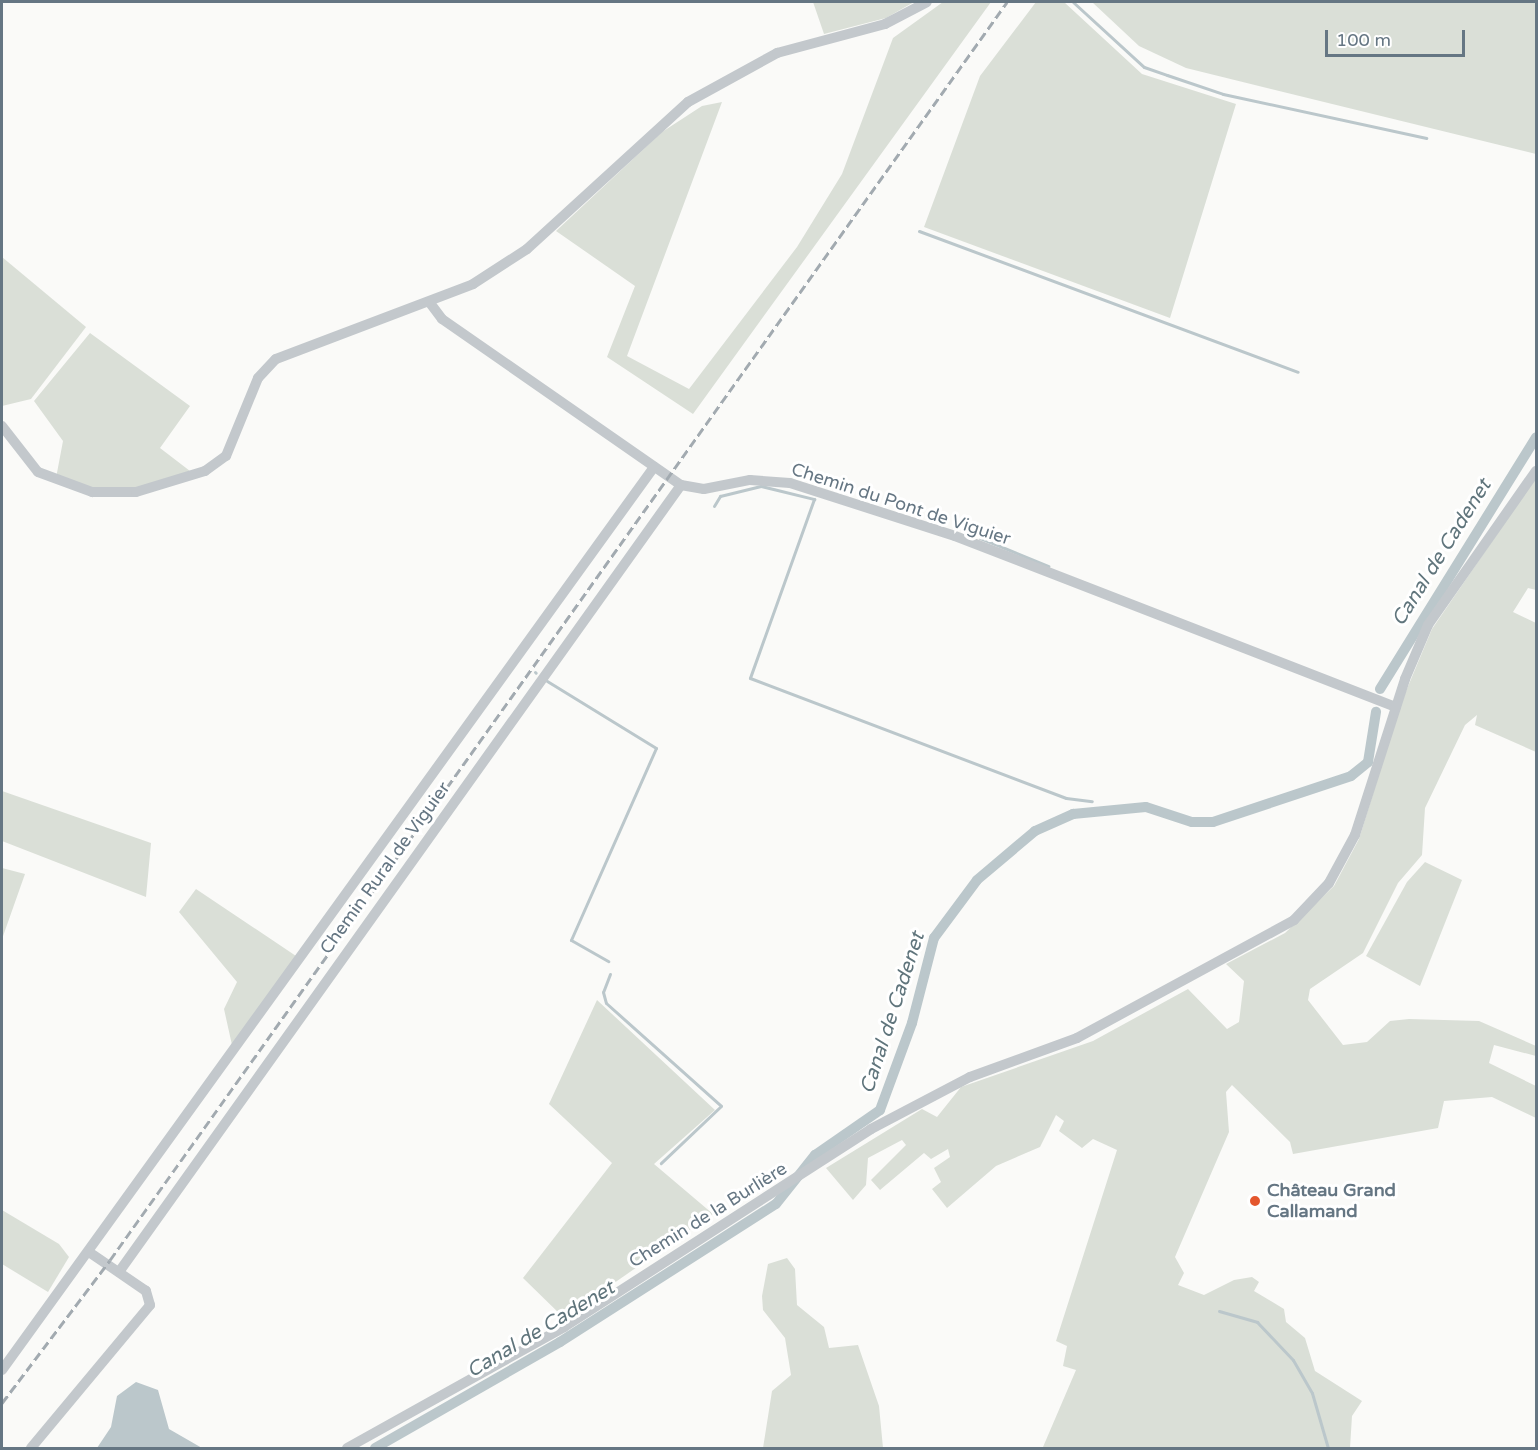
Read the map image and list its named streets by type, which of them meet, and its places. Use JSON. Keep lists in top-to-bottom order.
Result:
{
  "streets": {
    "street": ["Chemin du Pont de Viguier", "Chemin Rural de Viguier", "Chemin de la Burlière"]
  },
  "crossings": [
    ["Chemin du Pont de Viguier", "Chemin Rural de Viguier"],
    ["Chemin du Pont de Viguier", "Chemin de la Burlière"]
  ],
  "water": ["Canal de Cadenet"],
  "places": ["Château Grand Callamand"],
  "scale_bar": "100 m"
}
